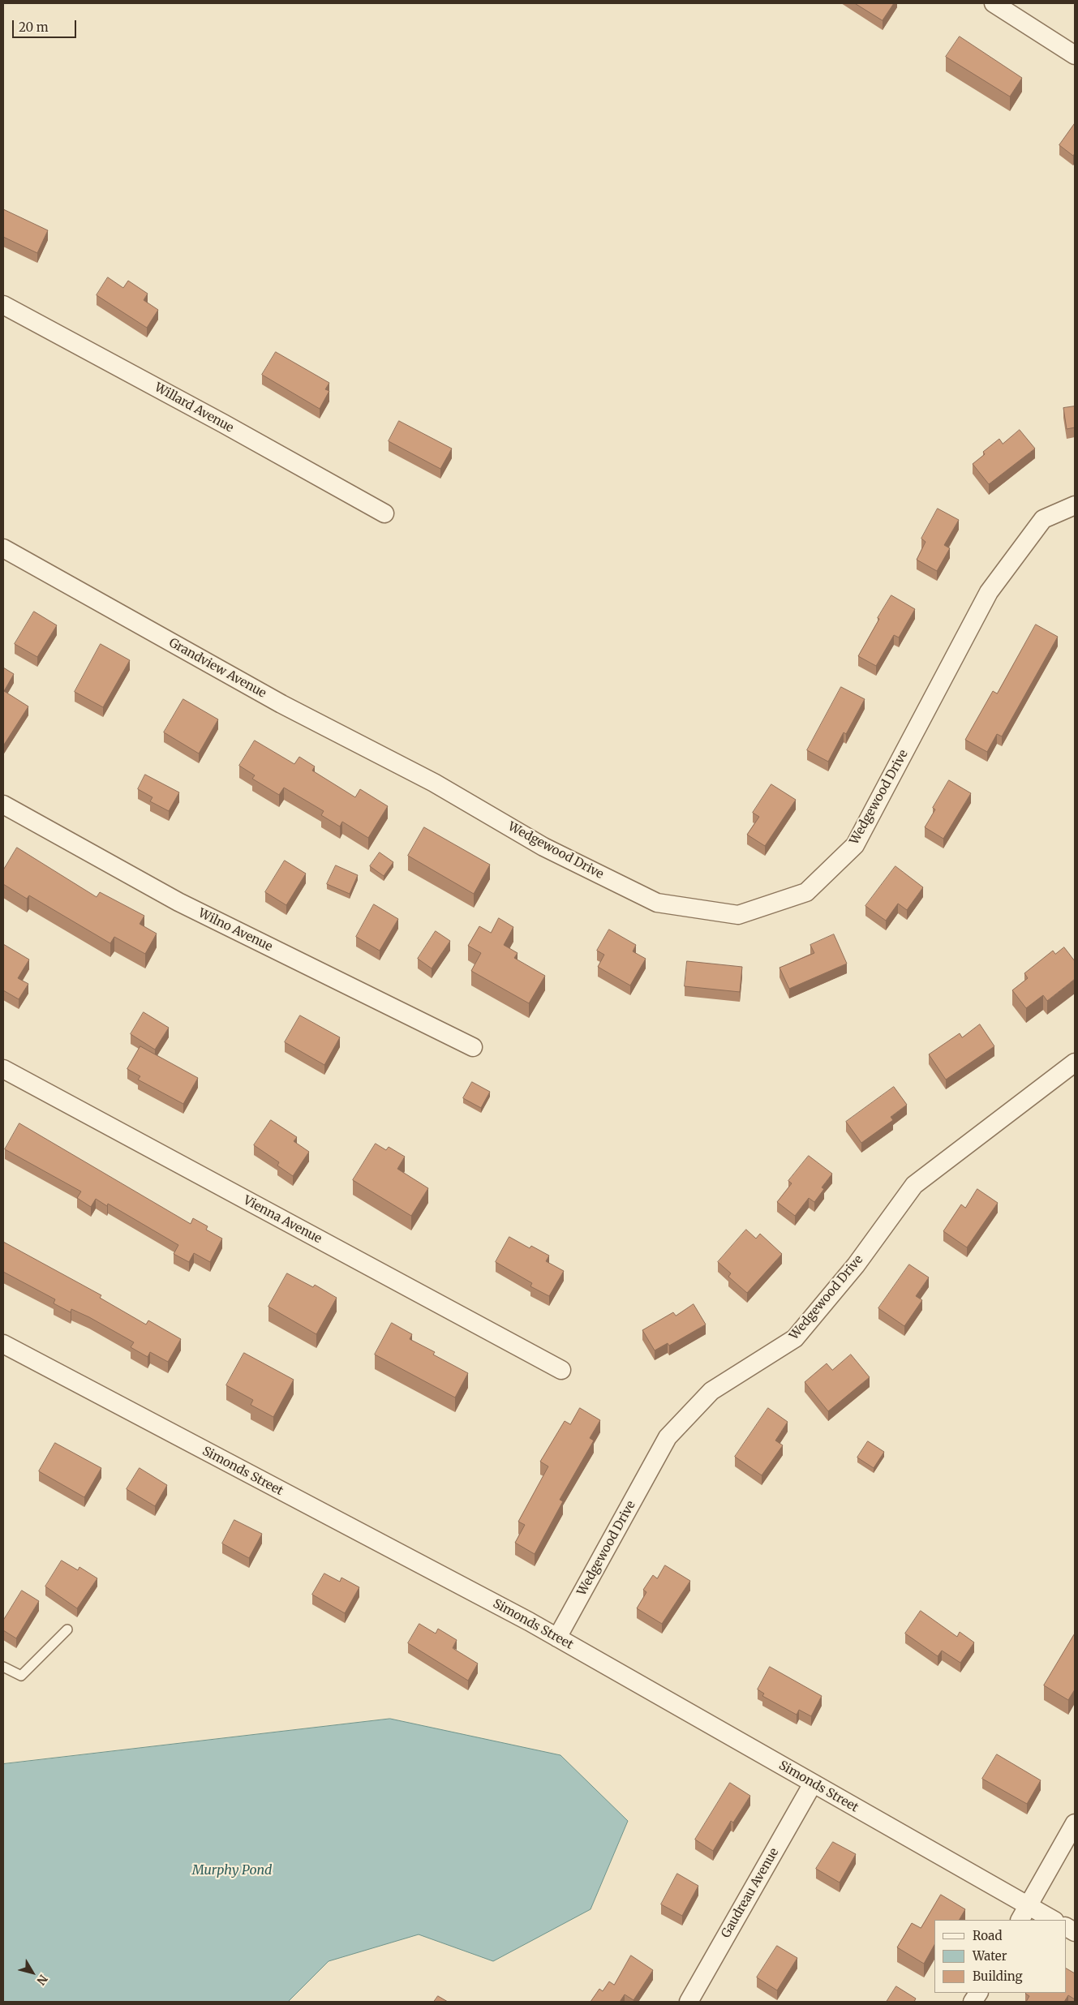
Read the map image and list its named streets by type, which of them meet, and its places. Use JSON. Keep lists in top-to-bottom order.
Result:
{
  "streets": {
    "street": [
      "Willard Avenue",
      "Grandview Avenue",
      "Wedgewood Drive",
      "Wilno Avenue",
      "Vienna Avenue",
      "Simonds Street",
      "Gaudreau Avenue"
    ]
  },
  "crossings": [
    ["Grandview Avenue", "Wedgewood Drive"],
    ["Wedgewood Drive", "Simonds Street"],
    ["Simonds Street", "Gaudreau Avenue"]
  ],
  "water": ["Murphy Pond"],
  "legend": ["Road", "Water", "Building"],
  "scale_bar": "20 m",
  "north": "bottom right"
}
